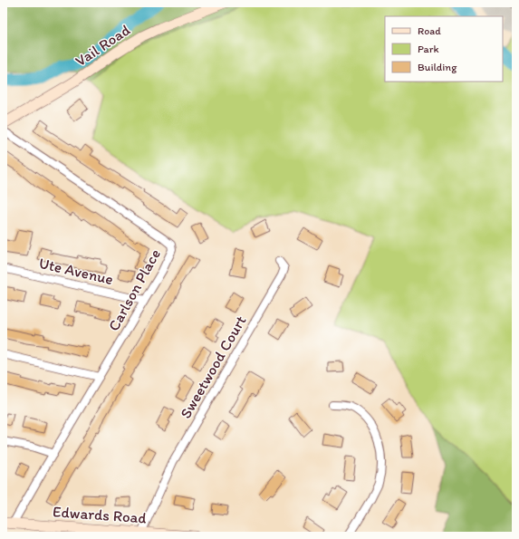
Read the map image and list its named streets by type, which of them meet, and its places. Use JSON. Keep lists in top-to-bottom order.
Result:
{
  "streets": {
    "street": [
      "Vail Road",
      "Ute Avenue",
      "Carlson Place",
      "Sweetwood Court",
      "Edwards Road"
    ]
  },
  "crossings": [
    ["Ute Avenue", "Carlson Place"],
    ["Carlson Place", "Edwards Road"],
    ["Sweetwood Court", "Edwards Road"]
  ],
  "legend": ["Road", "Park", "Building"]
}
